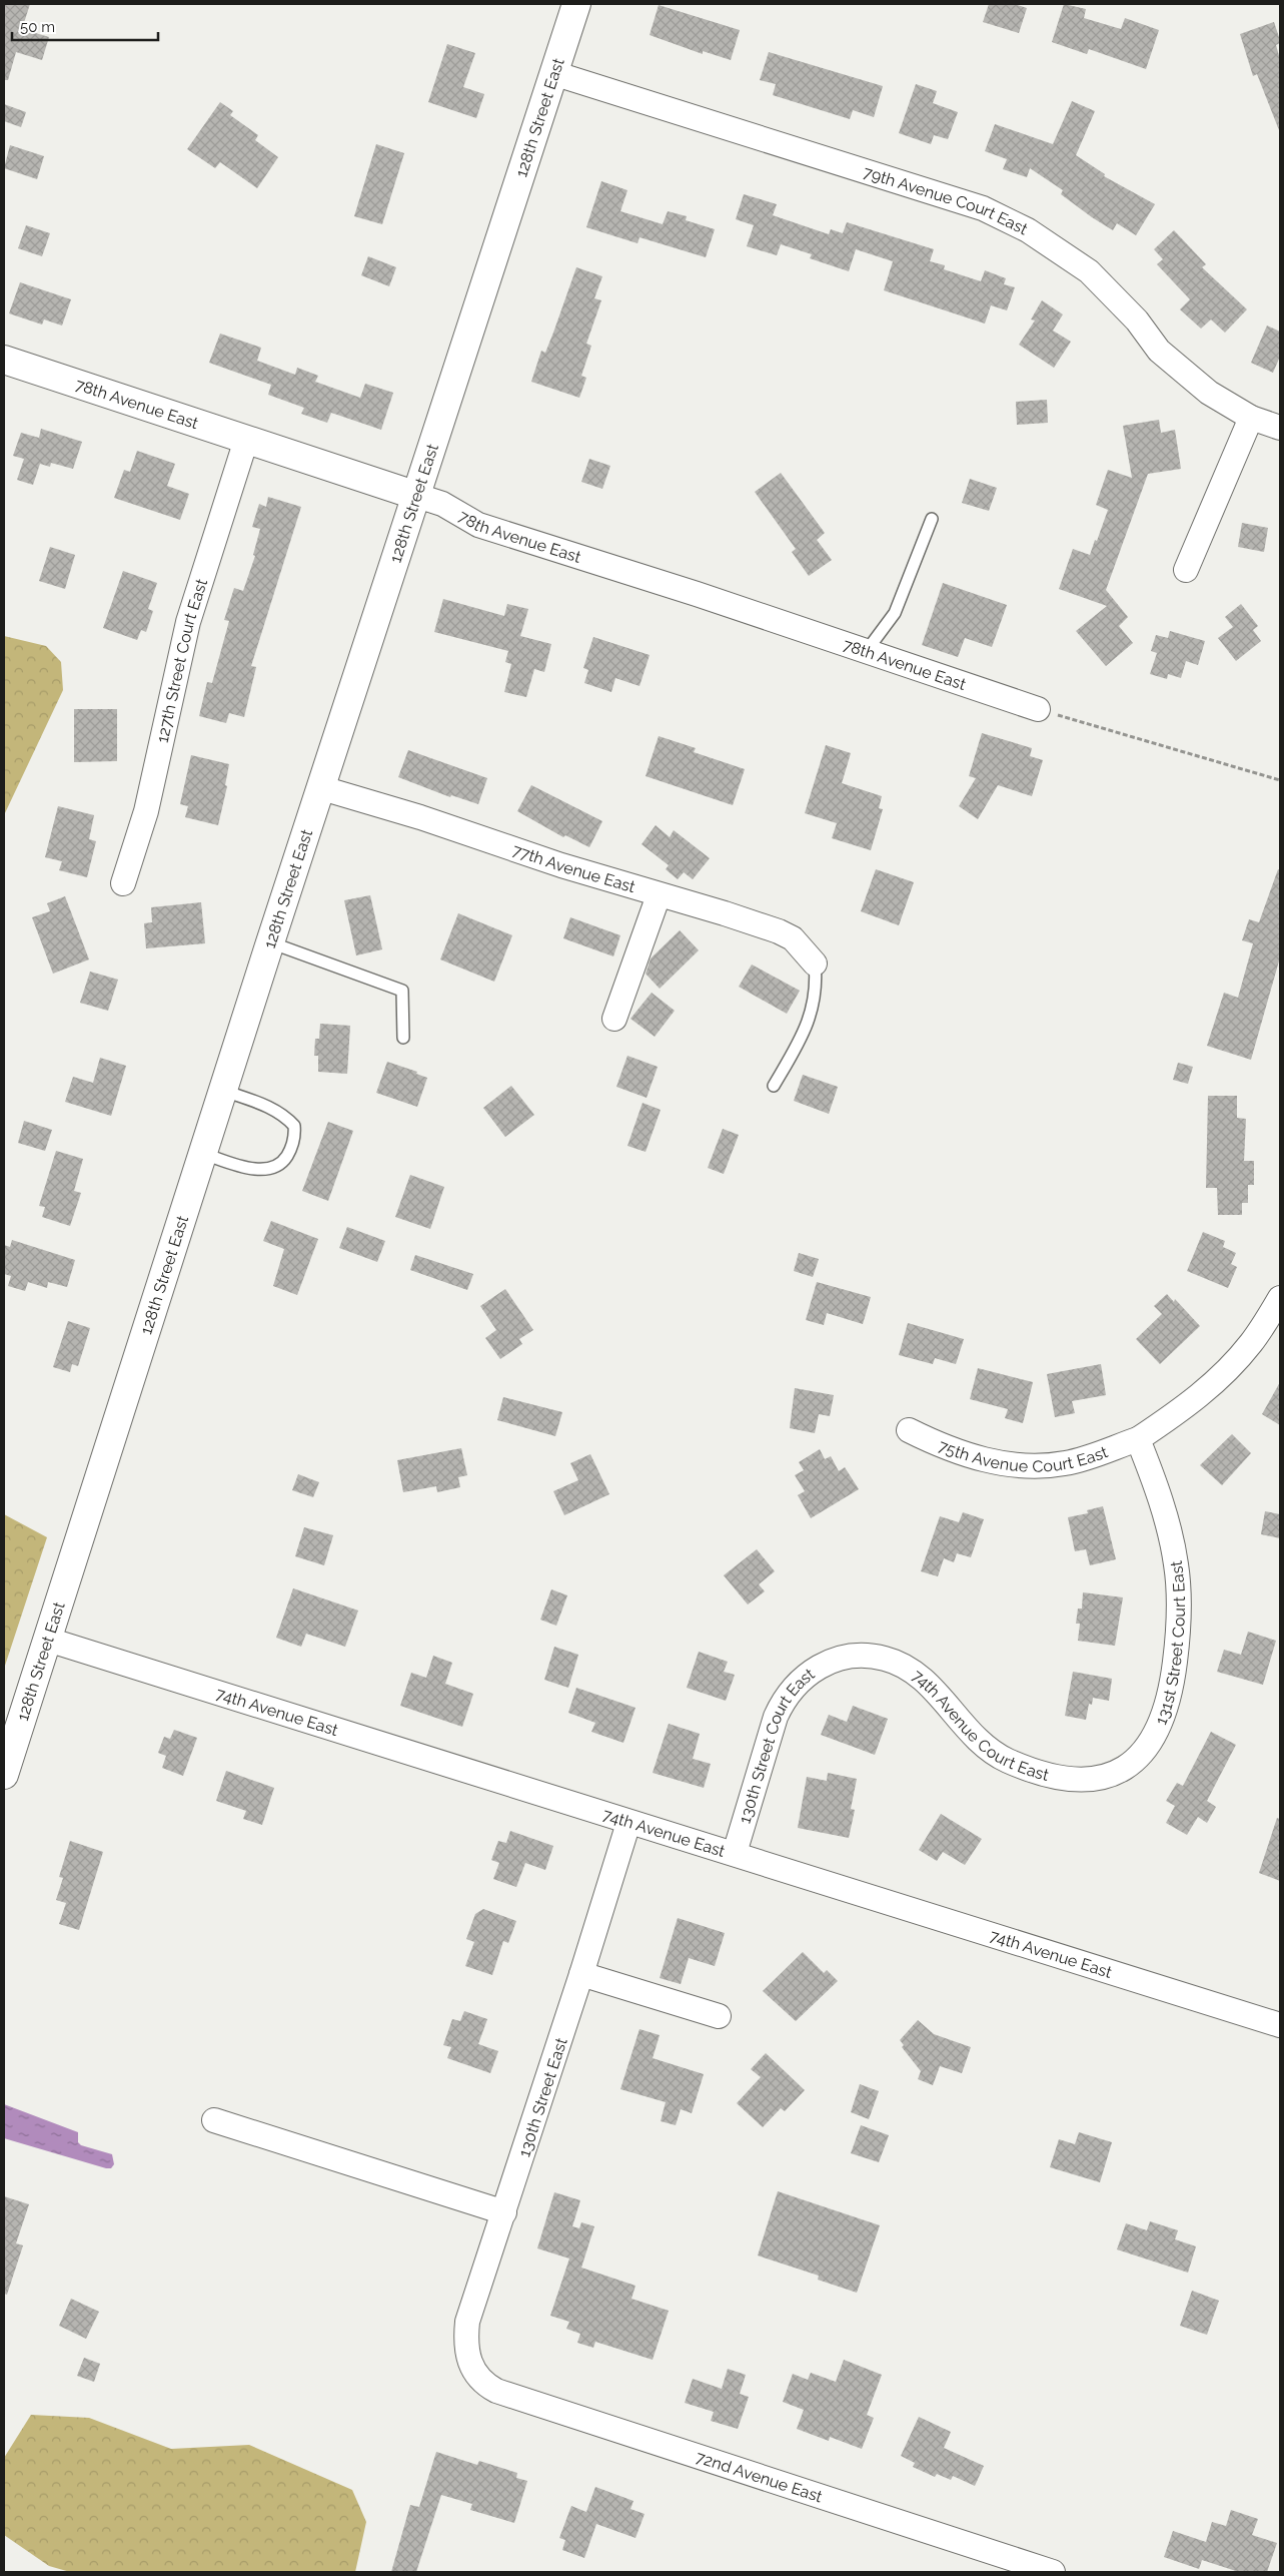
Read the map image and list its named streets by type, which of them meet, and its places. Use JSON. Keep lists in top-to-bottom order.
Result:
{
  "streets": {
    "street": [
      "128th Street East",
      "79th Avenue Court East",
      "78th Avenue East",
      "127th Street Court East",
      "77th Avenue East",
      "75th Avenue Court East",
      "131st Street Court East",
      "74th Avenue East",
      "74th Avenue Court East",
      "130th Street Court East",
      "130th Street East",
      "72nd Avenue East"
    ]
  },
  "crossings": [
    ["128th Street East", "79th Avenue Court East"],
    ["128th Street East", "78th Avenue East"],
    ["128th Street East", "77th Avenue East"],
    ["128th Street East", "74th Avenue East"],
    ["78th Avenue East", "127th Street Court East"],
    ["75th Avenue Court East", "131st Street Court East"],
    ["131st Street Court East", "74th Avenue Court East"],
    ["74th Avenue East", "130th Street Court East"],
    ["74th Avenue East", "130th Street East"],
    ["74th Avenue Court East", "130th Street Court East"],
    ["130th Street East", "72nd Avenue East"]
  ],
  "scale_bar": "50 m"
}
